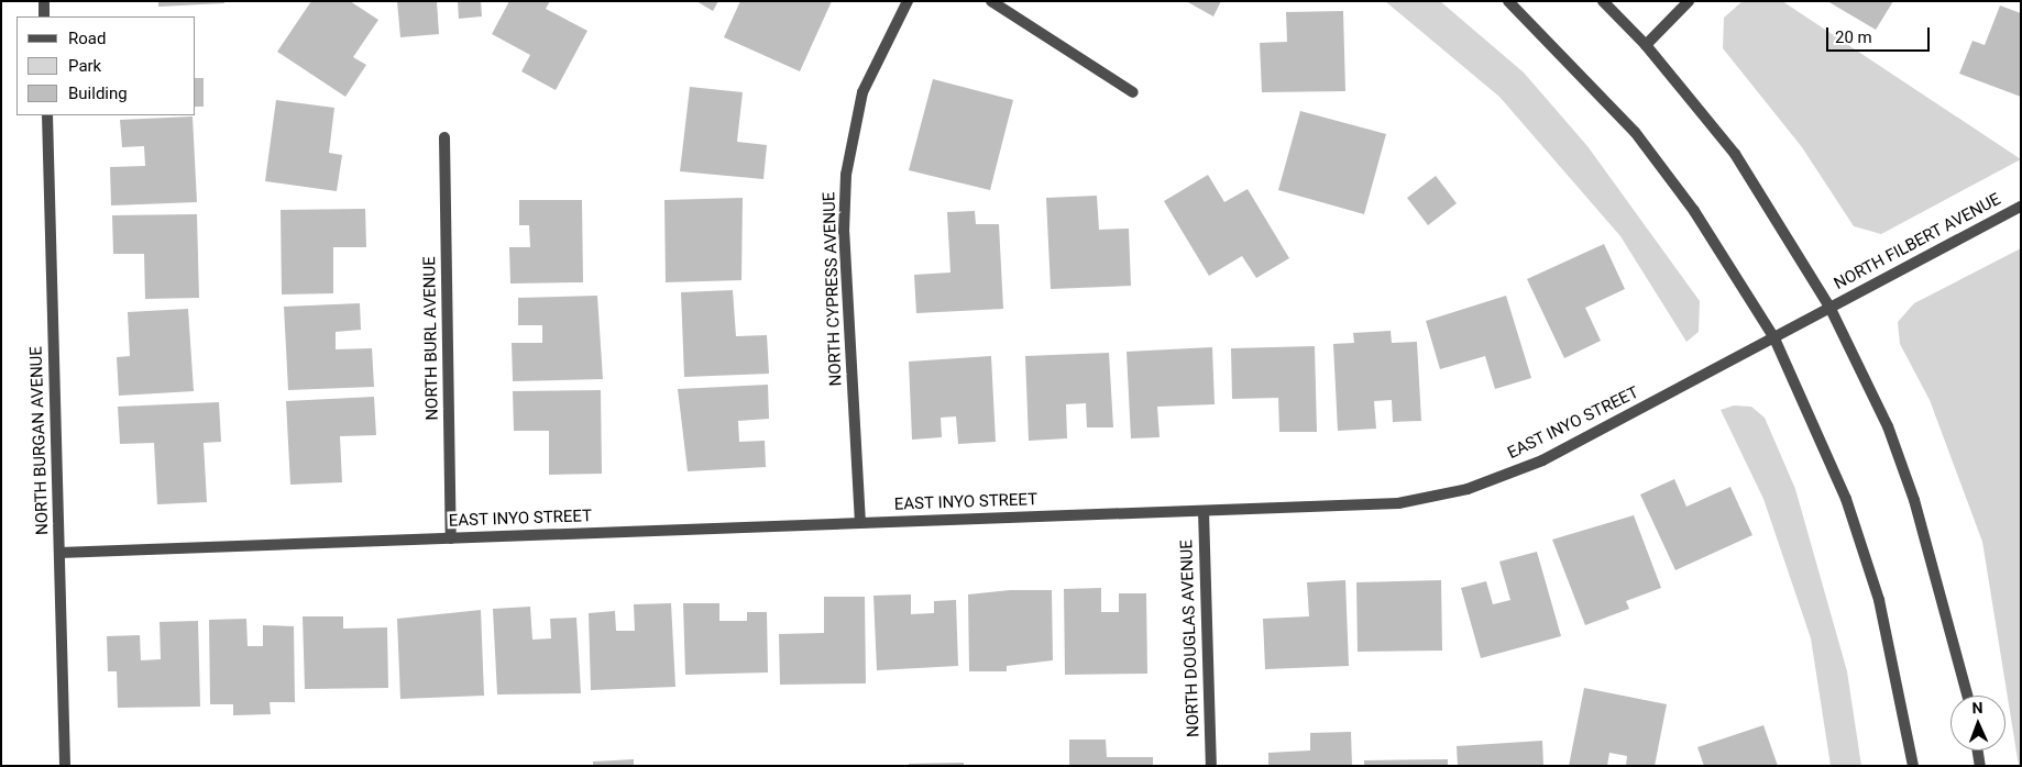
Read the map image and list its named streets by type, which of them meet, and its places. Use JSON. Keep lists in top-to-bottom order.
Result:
{
  "streets": {
    "street": [
      "NORTH FILBERT AVENUE",
      "NORTH CYPRESS AVENUE",
      "NORTH BURL AVENUE",
      "EAST INYO STREET",
      "NORTH BURGAN AVENUE",
      "NORTH DOUGLAS AVENUE"
    ]
  },
  "crossings": [
    ["NORTH FILBERT AVENUE", "EAST INYO STREET"],
    ["NORTH CYPRESS AVENUE", "EAST INYO STREET"],
    ["NORTH BURL AVENUE", "EAST INYO STREET"],
    ["EAST INYO STREET", "NORTH BURGAN AVENUE"],
    ["EAST INYO STREET", "NORTH DOUGLAS AVENUE"]
  ],
  "legend": ["Road", "Park", "Building"],
  "scale_bar": "20 m",
  "north": "top"
}
